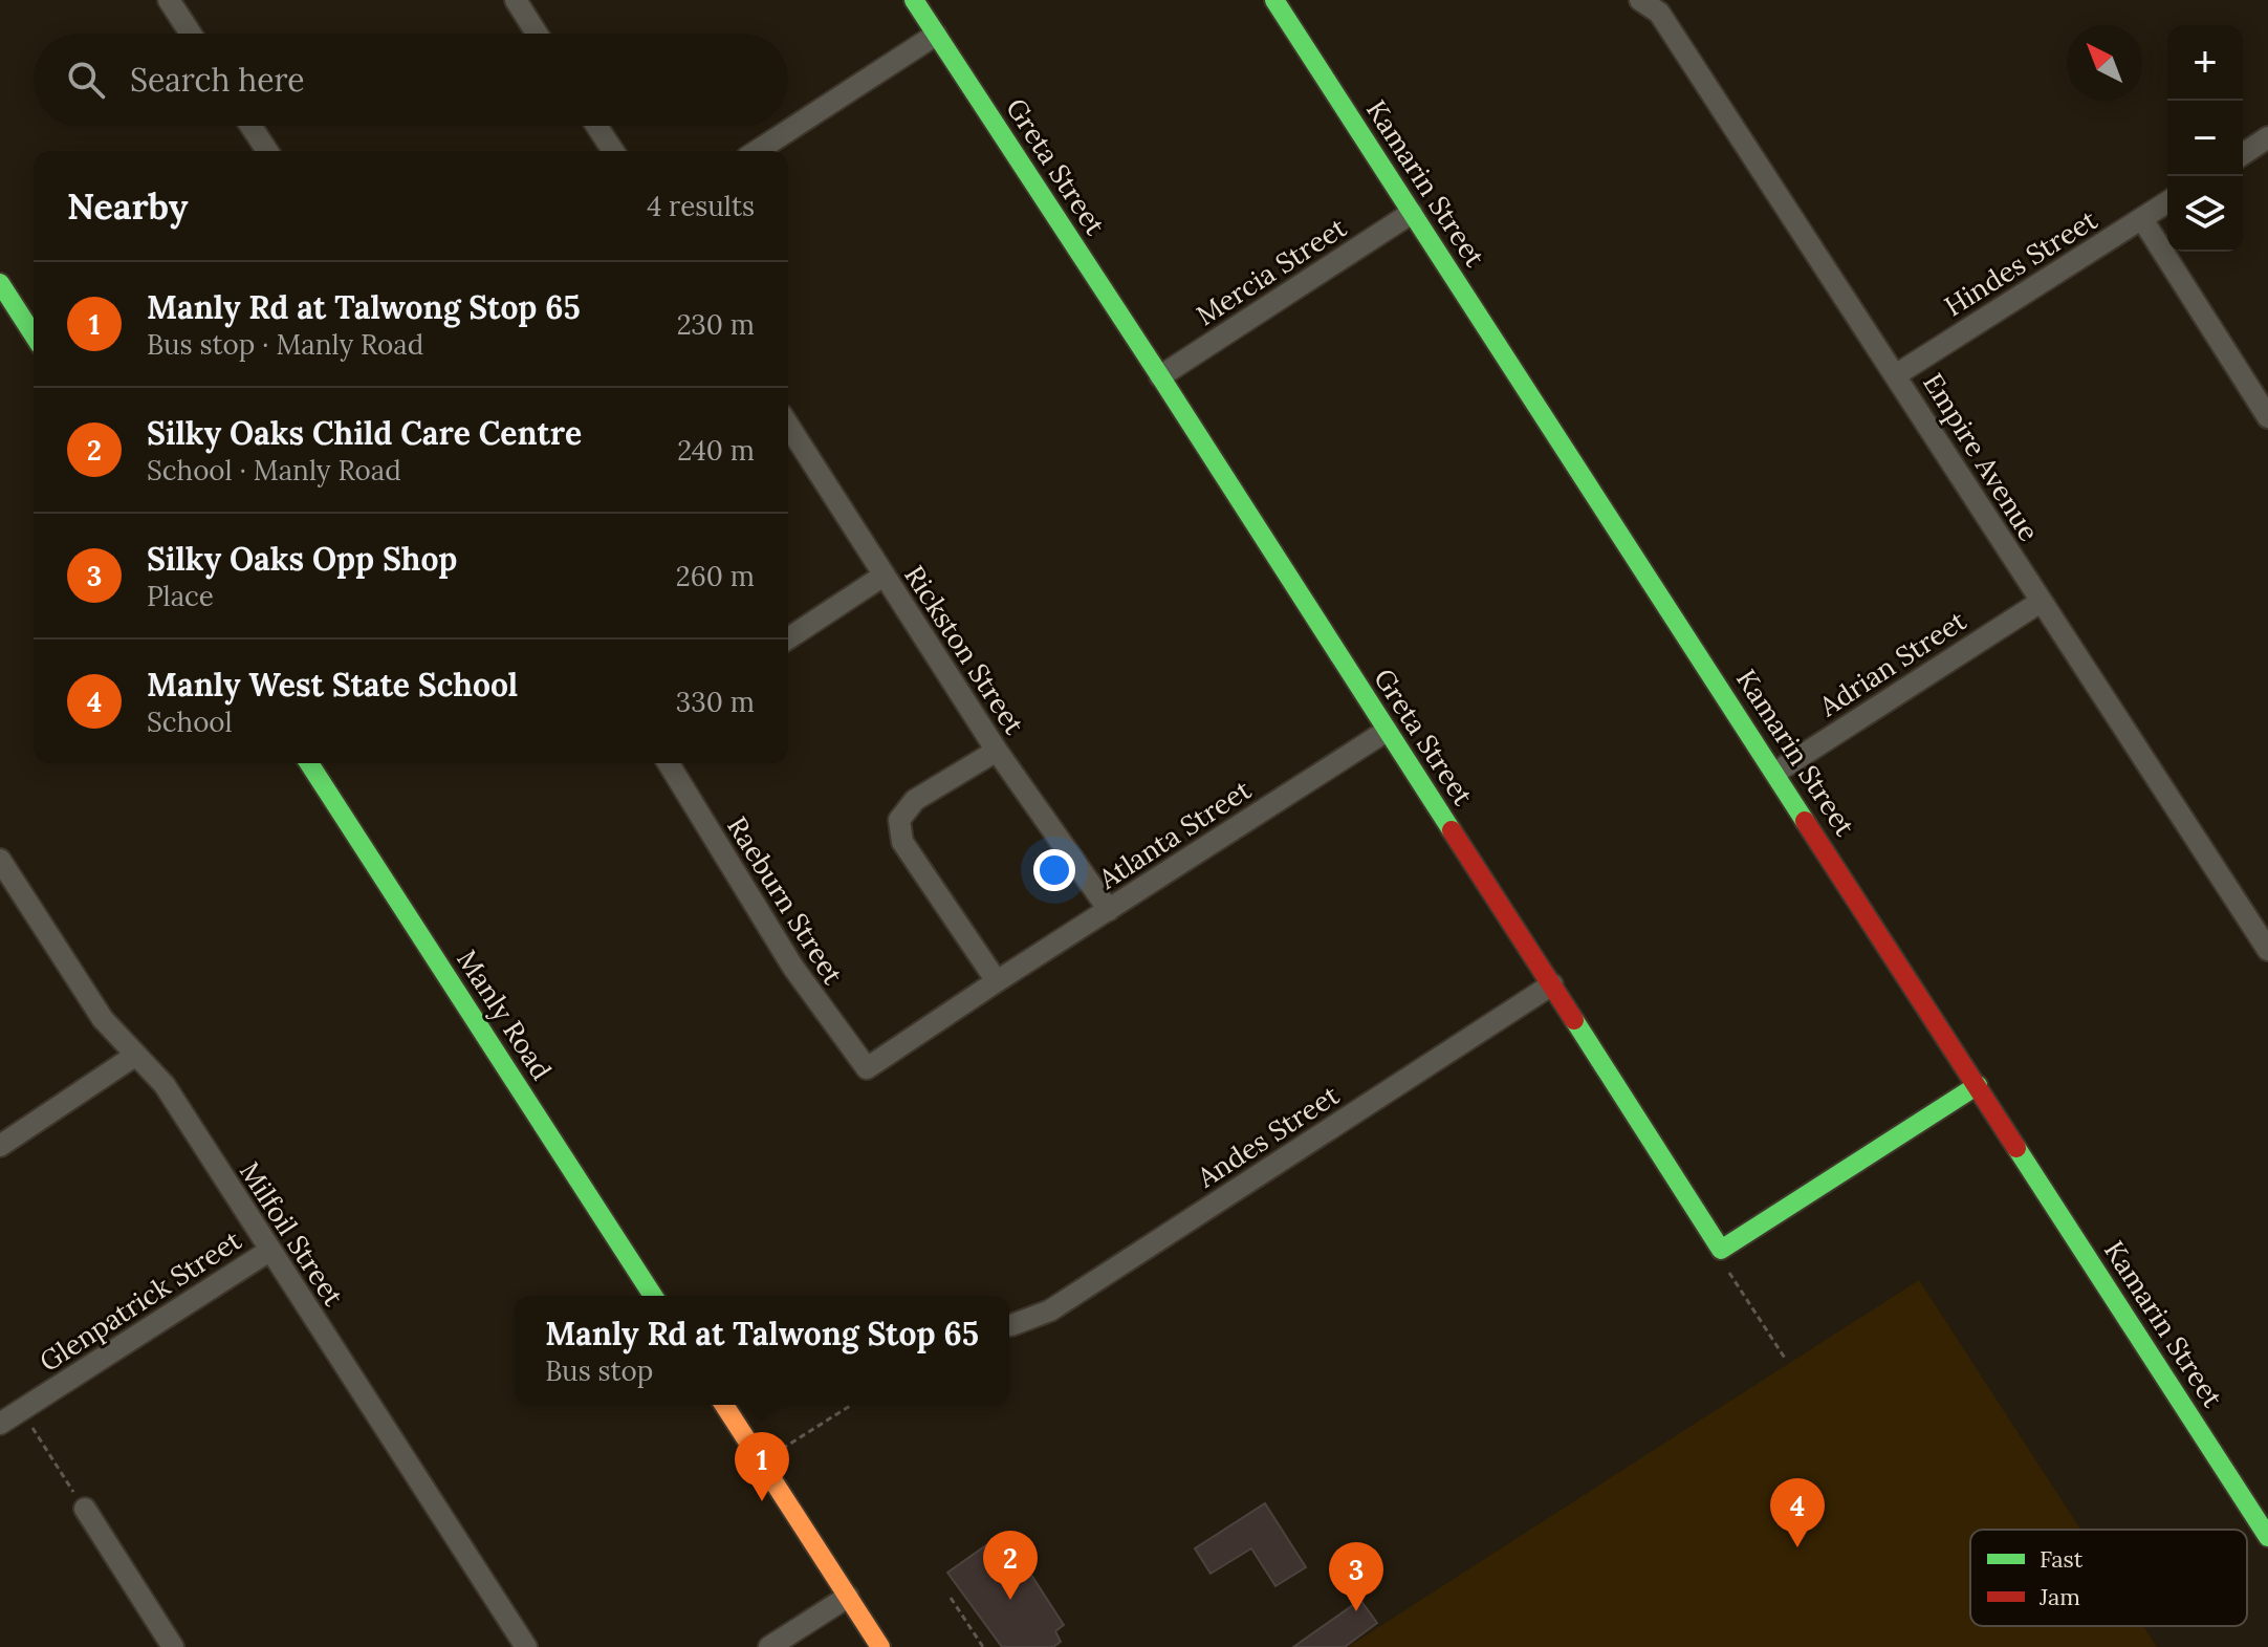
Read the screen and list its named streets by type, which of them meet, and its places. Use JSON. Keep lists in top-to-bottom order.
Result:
{
  "streets": {
    "street": [
      "Greta Street",
      "Kamarin Street",
      "Hindes Street",
      "Mercia Street",
      "Empire Avenue",
      "Rickston Street",
      "Adrian Street",
      "Atlanta Street",
      "Raeburn Street",
      "Manly Road",
      "Andes Street",
      "Milfoil Street",
      "Glenpatrick Street"
    ]
  },
  "crossings": [
    ["Greta Street", "Mercia Street"],
    ["Greta Street", "Atlanta Street"],
    ["Greta Street", "Andes Street"],
    ["Kamarin Street", "Mercia Street"],
    ["Kamarin Street", "Adrian Street"],
    ["Hindes Street", "Empire Avenue"],
    ["Empire Avenue", "Adrian Street"],
    ["Rickston Street", "Atlanta Street"],
    ["Atlanta Street", "Raeburn Street"],
    ["Milfoil Street", "Glenpatrick Street"]
  ],
  "legend": ["Fast", "Jam"],
  "north": "top left",
  "page": {
    "map_buttons": ["+", "−"],
    "search": "Search here",
    "heading": ["Nearby", "4 results"],
    "list": [
      {
        "mark": "1",
        "name": "Manly Rd at Talwong Stop 65",
        "note": "Bus stop · Manly Road",
        "value": "230 m"
      },
      {
        "mark": "2",
        "name": "Silky Oaks Child Care Centre",
        "note": "School · Manly Road",
        "value": "240 m"
      },
      {
        "mark": "3",
        "name": "Silky Oaks Opp Shop",
        "note": "Place",
        "value": "260 m"
      },
      {
        "mark": "4",
        "name": "Manly West State School",
        "note": "School",
        "value": "330 m"
      }
    ],
    "popup": ["Manly Rd at Talwong Stop 65", "Bus stop"],
    "pins": [
      "1",
      "4",
      "2",
      "3"
    ]
  }
}
